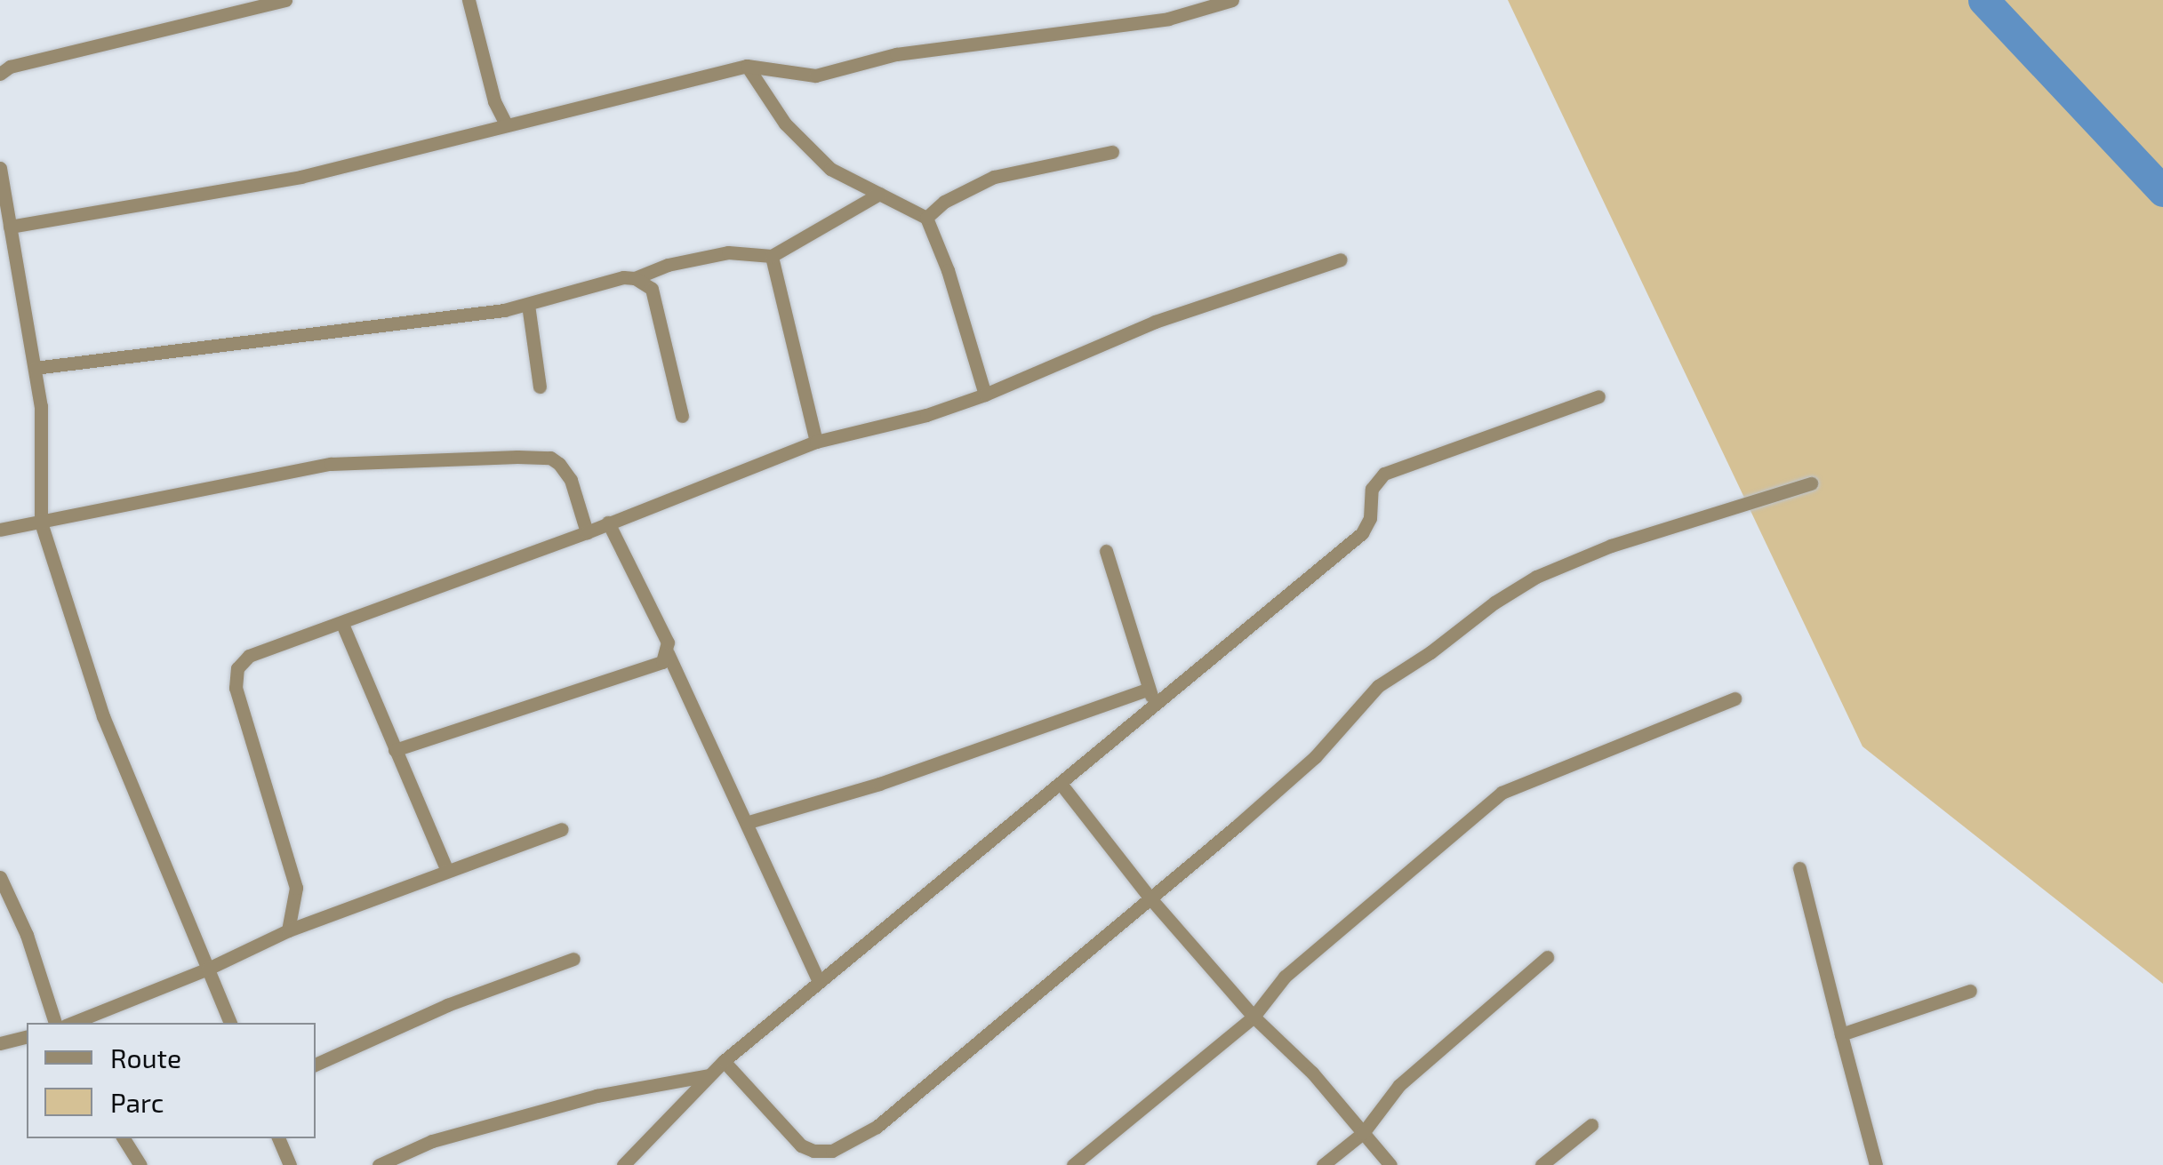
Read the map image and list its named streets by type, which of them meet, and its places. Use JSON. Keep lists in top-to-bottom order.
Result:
{
  "legend": ["Route", "Parc"]
}
